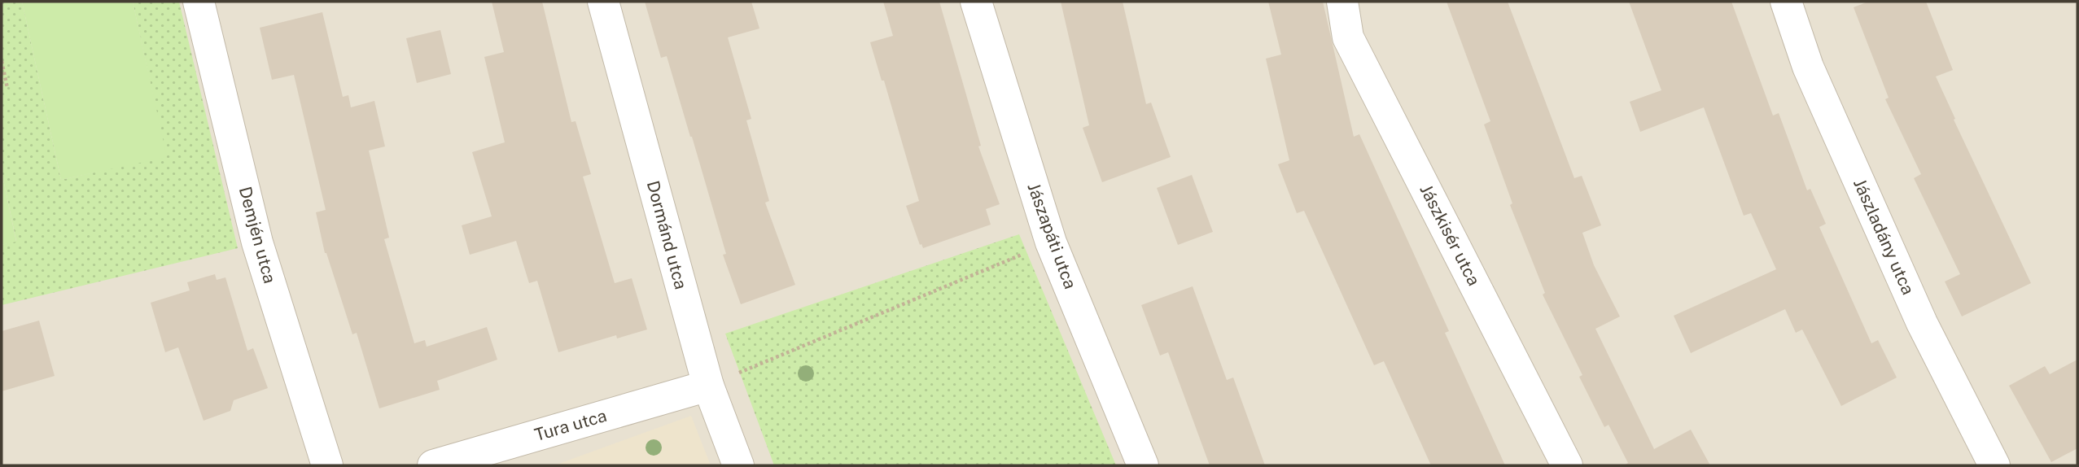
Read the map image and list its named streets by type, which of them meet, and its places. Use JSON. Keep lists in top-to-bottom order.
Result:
{
  "streets": {
    "street": [
      "Demjén utca",
      "Dormánd utca",
      "Jászkisér utca",
      "Jászapáti utca",
      "Jászladány utca",
      "Tura utca"
    ]
  },
  "crossings": [
    ["Dormánd utca", "Tura utca"]
  ]
}
